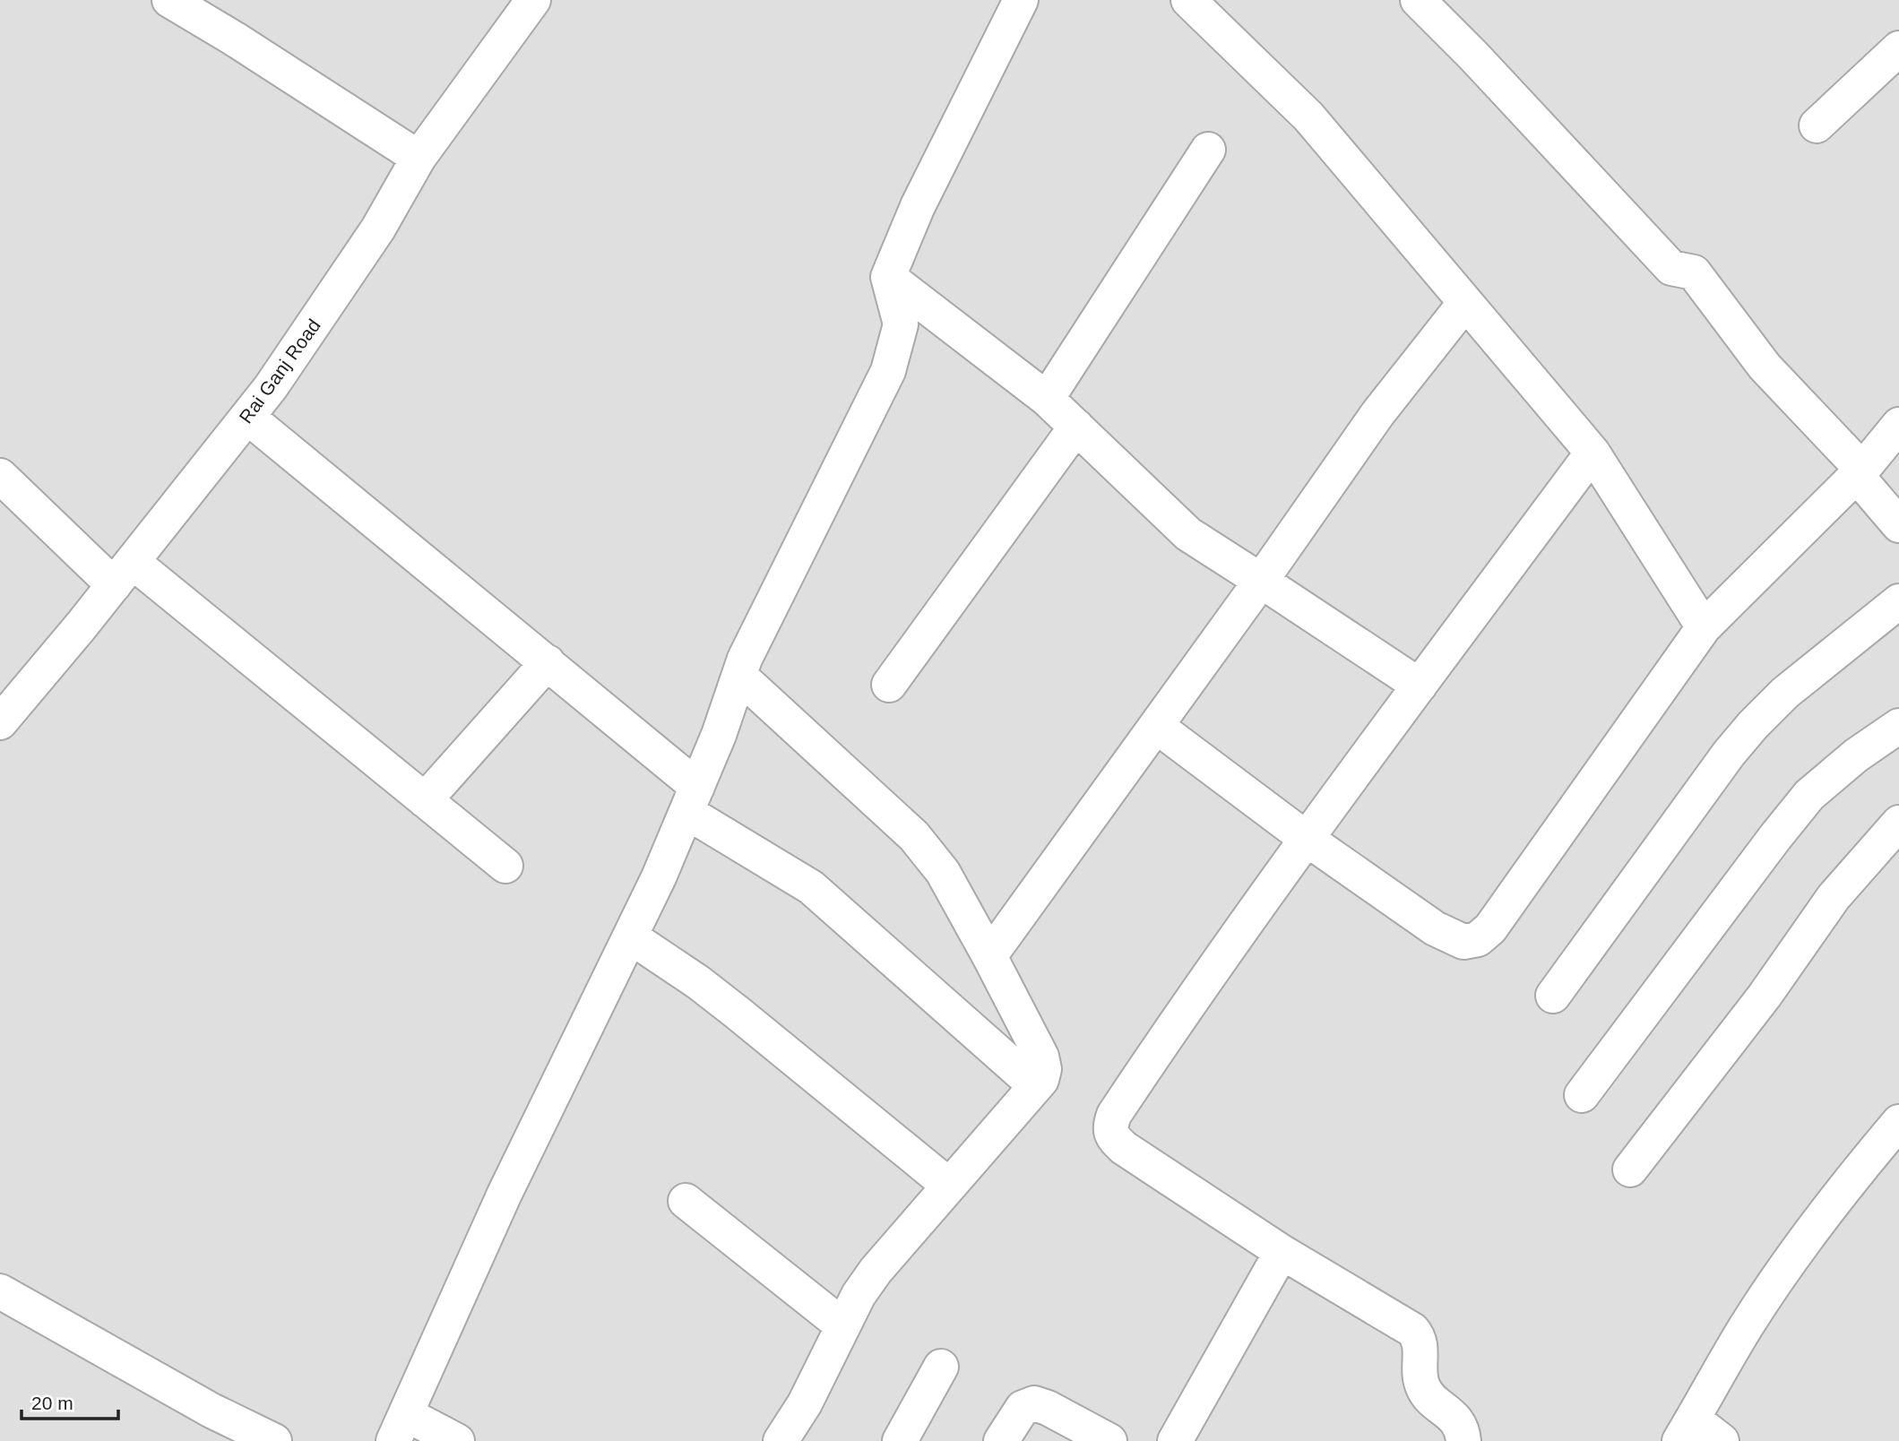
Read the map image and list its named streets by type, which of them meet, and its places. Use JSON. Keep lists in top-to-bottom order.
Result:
{
  "streets": {
    "street": ["Rai Ganj Road"]
  },
  "scale_bar": "20 m"
}
